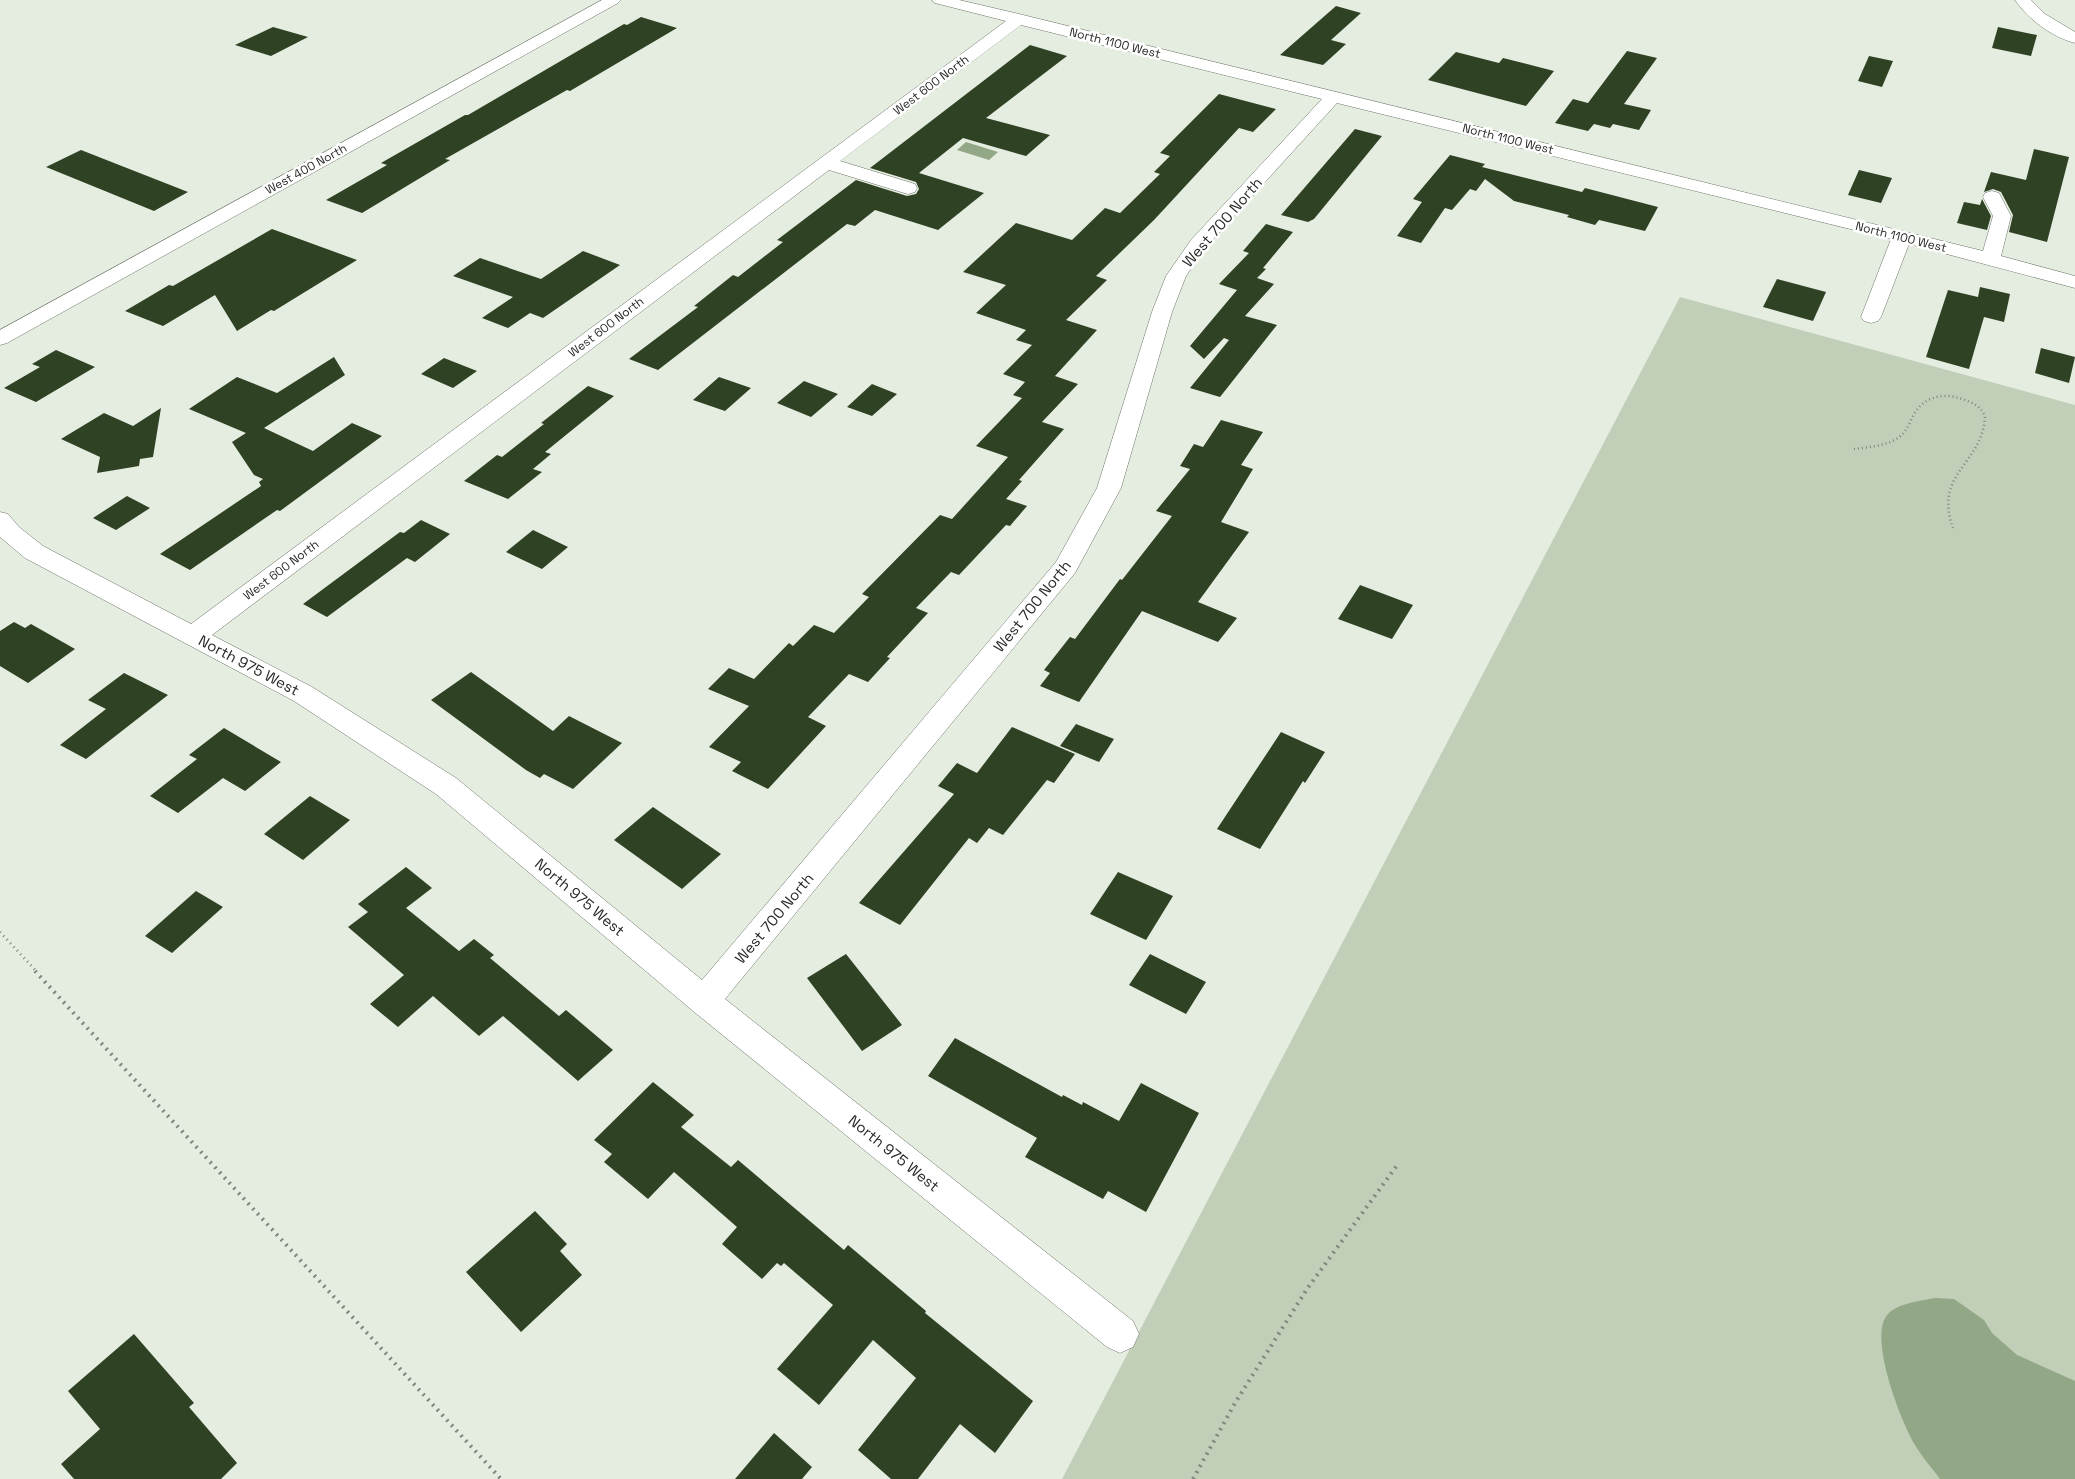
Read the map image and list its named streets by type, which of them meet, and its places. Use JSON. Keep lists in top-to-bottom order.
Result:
{
  "streets": {
    "street": [
      "North 1100 West",
      "West 600 North",
      "West 400 North",
      "West 700 North",
      "North 975 West"
    ]
  },
  "crossings": [
    ["North 1100 West", "West 600 North"],
    ["North 1100 West", "West 700 North"],
    ["West 600 North", "North 975 West"],
    ["West 700 North", "North 975 West"]
  ]
}
